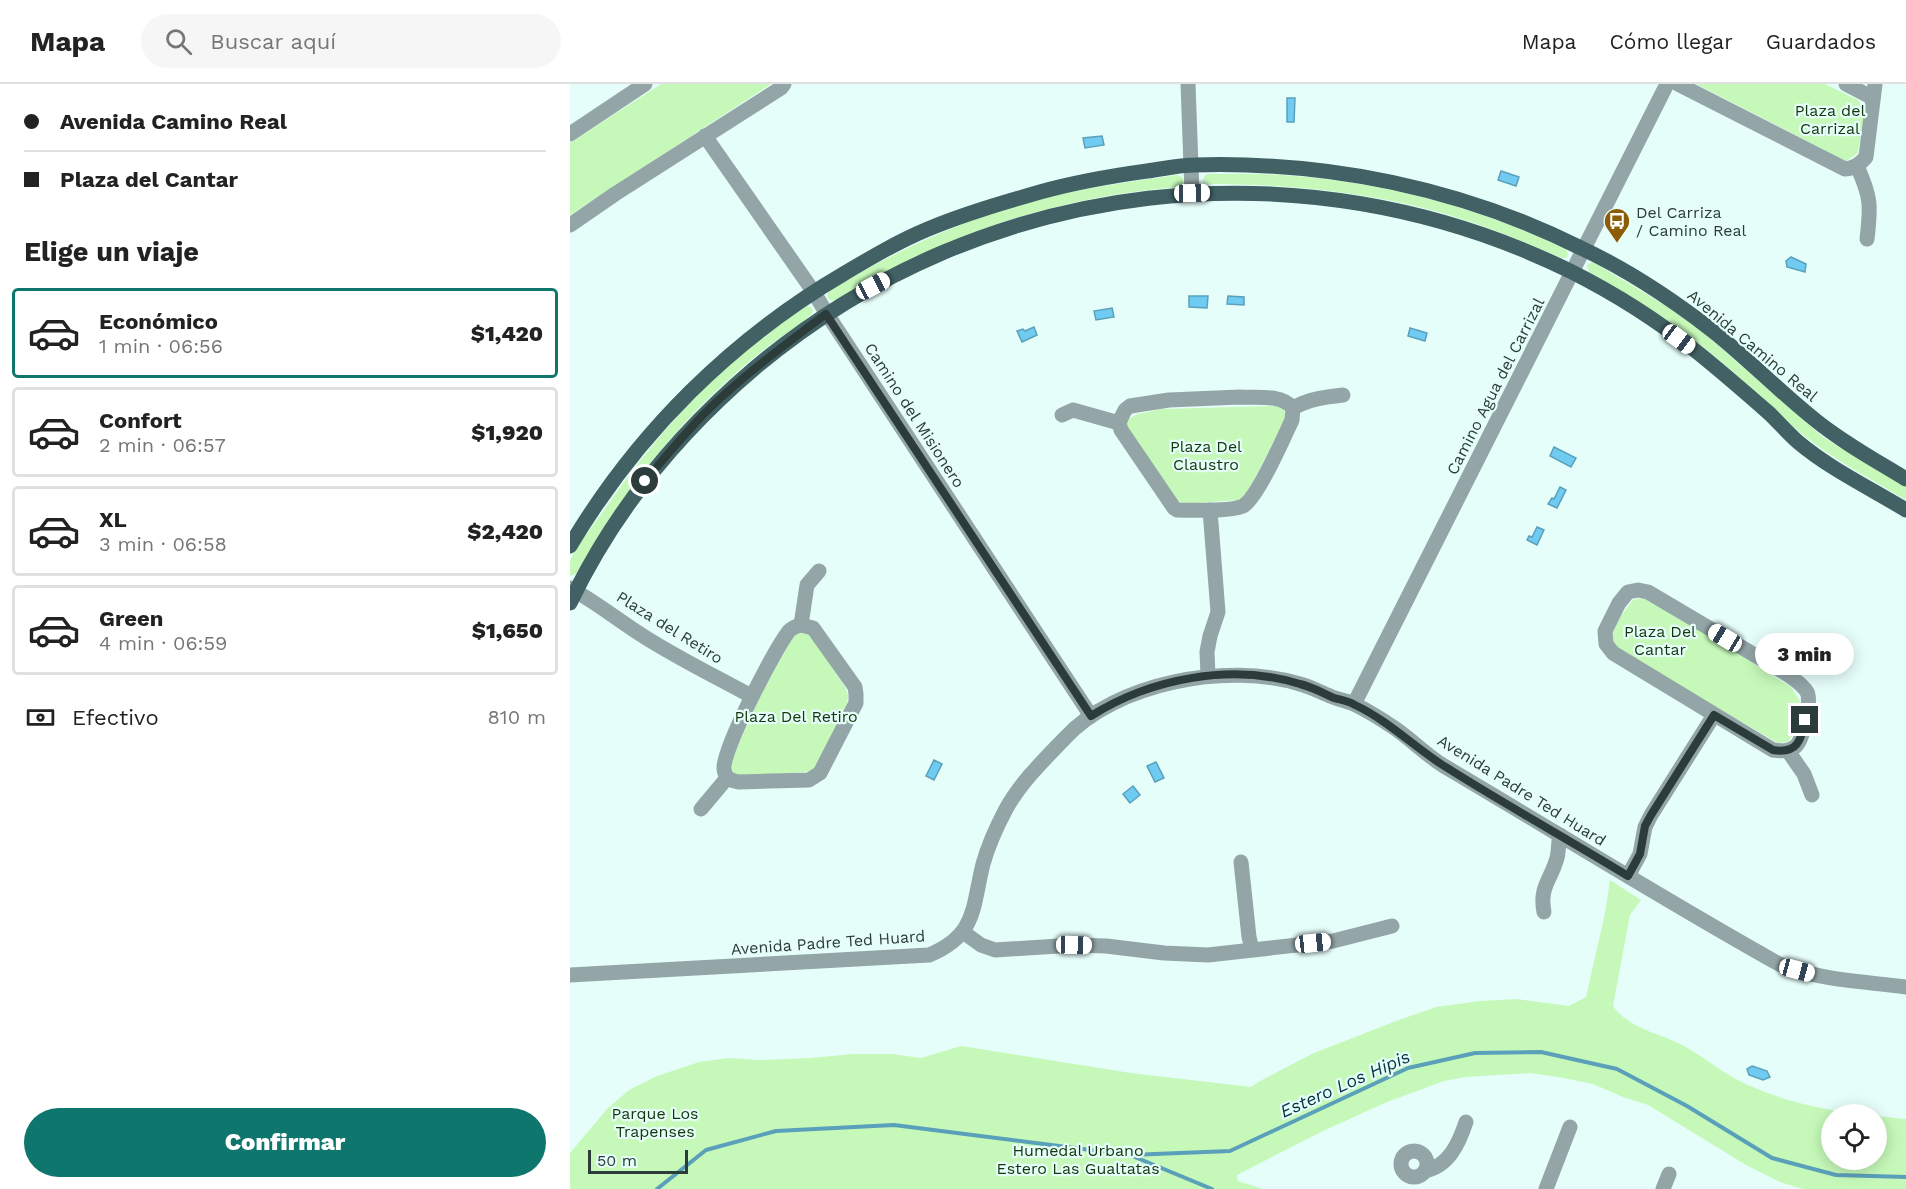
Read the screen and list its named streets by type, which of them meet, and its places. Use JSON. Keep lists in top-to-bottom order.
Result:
{
  "streets": {
    "main road": ["Avenida Camino Real"],
    "street": [
      "Camino Agua del Carrizal",
      "Camino del Misionero",
      "Plaza del Retiro",
      "Avenida Padre Ted Huard"
    ]
  },
  "crossings": [
    ["Avenida Camino Real", "Camino Agua del Carrizal"],
    ["Avenida Camino Real", "Camino del Misionero"],
    ["Camino Agua del Carrizal", "Avenida Padre Ted Huard"],
    ["Camino del Misionero", "Avenida Padre Ted Huard"]
  ],
  "water": ["Estero Los Hipis"],
  "parks": [
    "Plaza del Carrizal",
    "Plaza Del Claustro",
    "Plaza Del Cantar",
    "Plaza Del Retiro",
    "Parque Los Trapenses",
    "Humedal Urbano Estero Las Gualtatas"
  ],
  "places": {
    "bus stop": ["Del Carriza / Camino Real"]
  },
  "scale_bar": "50 m",
  "page": {
    "header": "Mapa",
    "search": "Buscar aquí",
    "nav": ["Mapa", "Cómo llegar", "Guardados"],
    "banner": ["Avenida Camino Real", "Plaza del Cantar"],
    "heading": "Elige un viaje",
    "list": [
      {
        "name": "Económico",
        "note": "1 min · 06:56",
        "value": "$1,420"
      },
      {
        "name": "Confort",
        "note": "2 min · 06:57",
        "value": "$1,920"
      },
      {
        "name": "XL",
        "note": "3 min · 06:58",
        "value": "$2,420"
      },
      {
        "name": "Green",
        "note": "4 min · 06:59",
        "value": "$1,650"
      }
    ],
    "bubble": "3 min",
    "pay": ["Efectivo", "810 m"],
    "buttons": "Confirmar",
    "scale": "50 m"
  }
}
